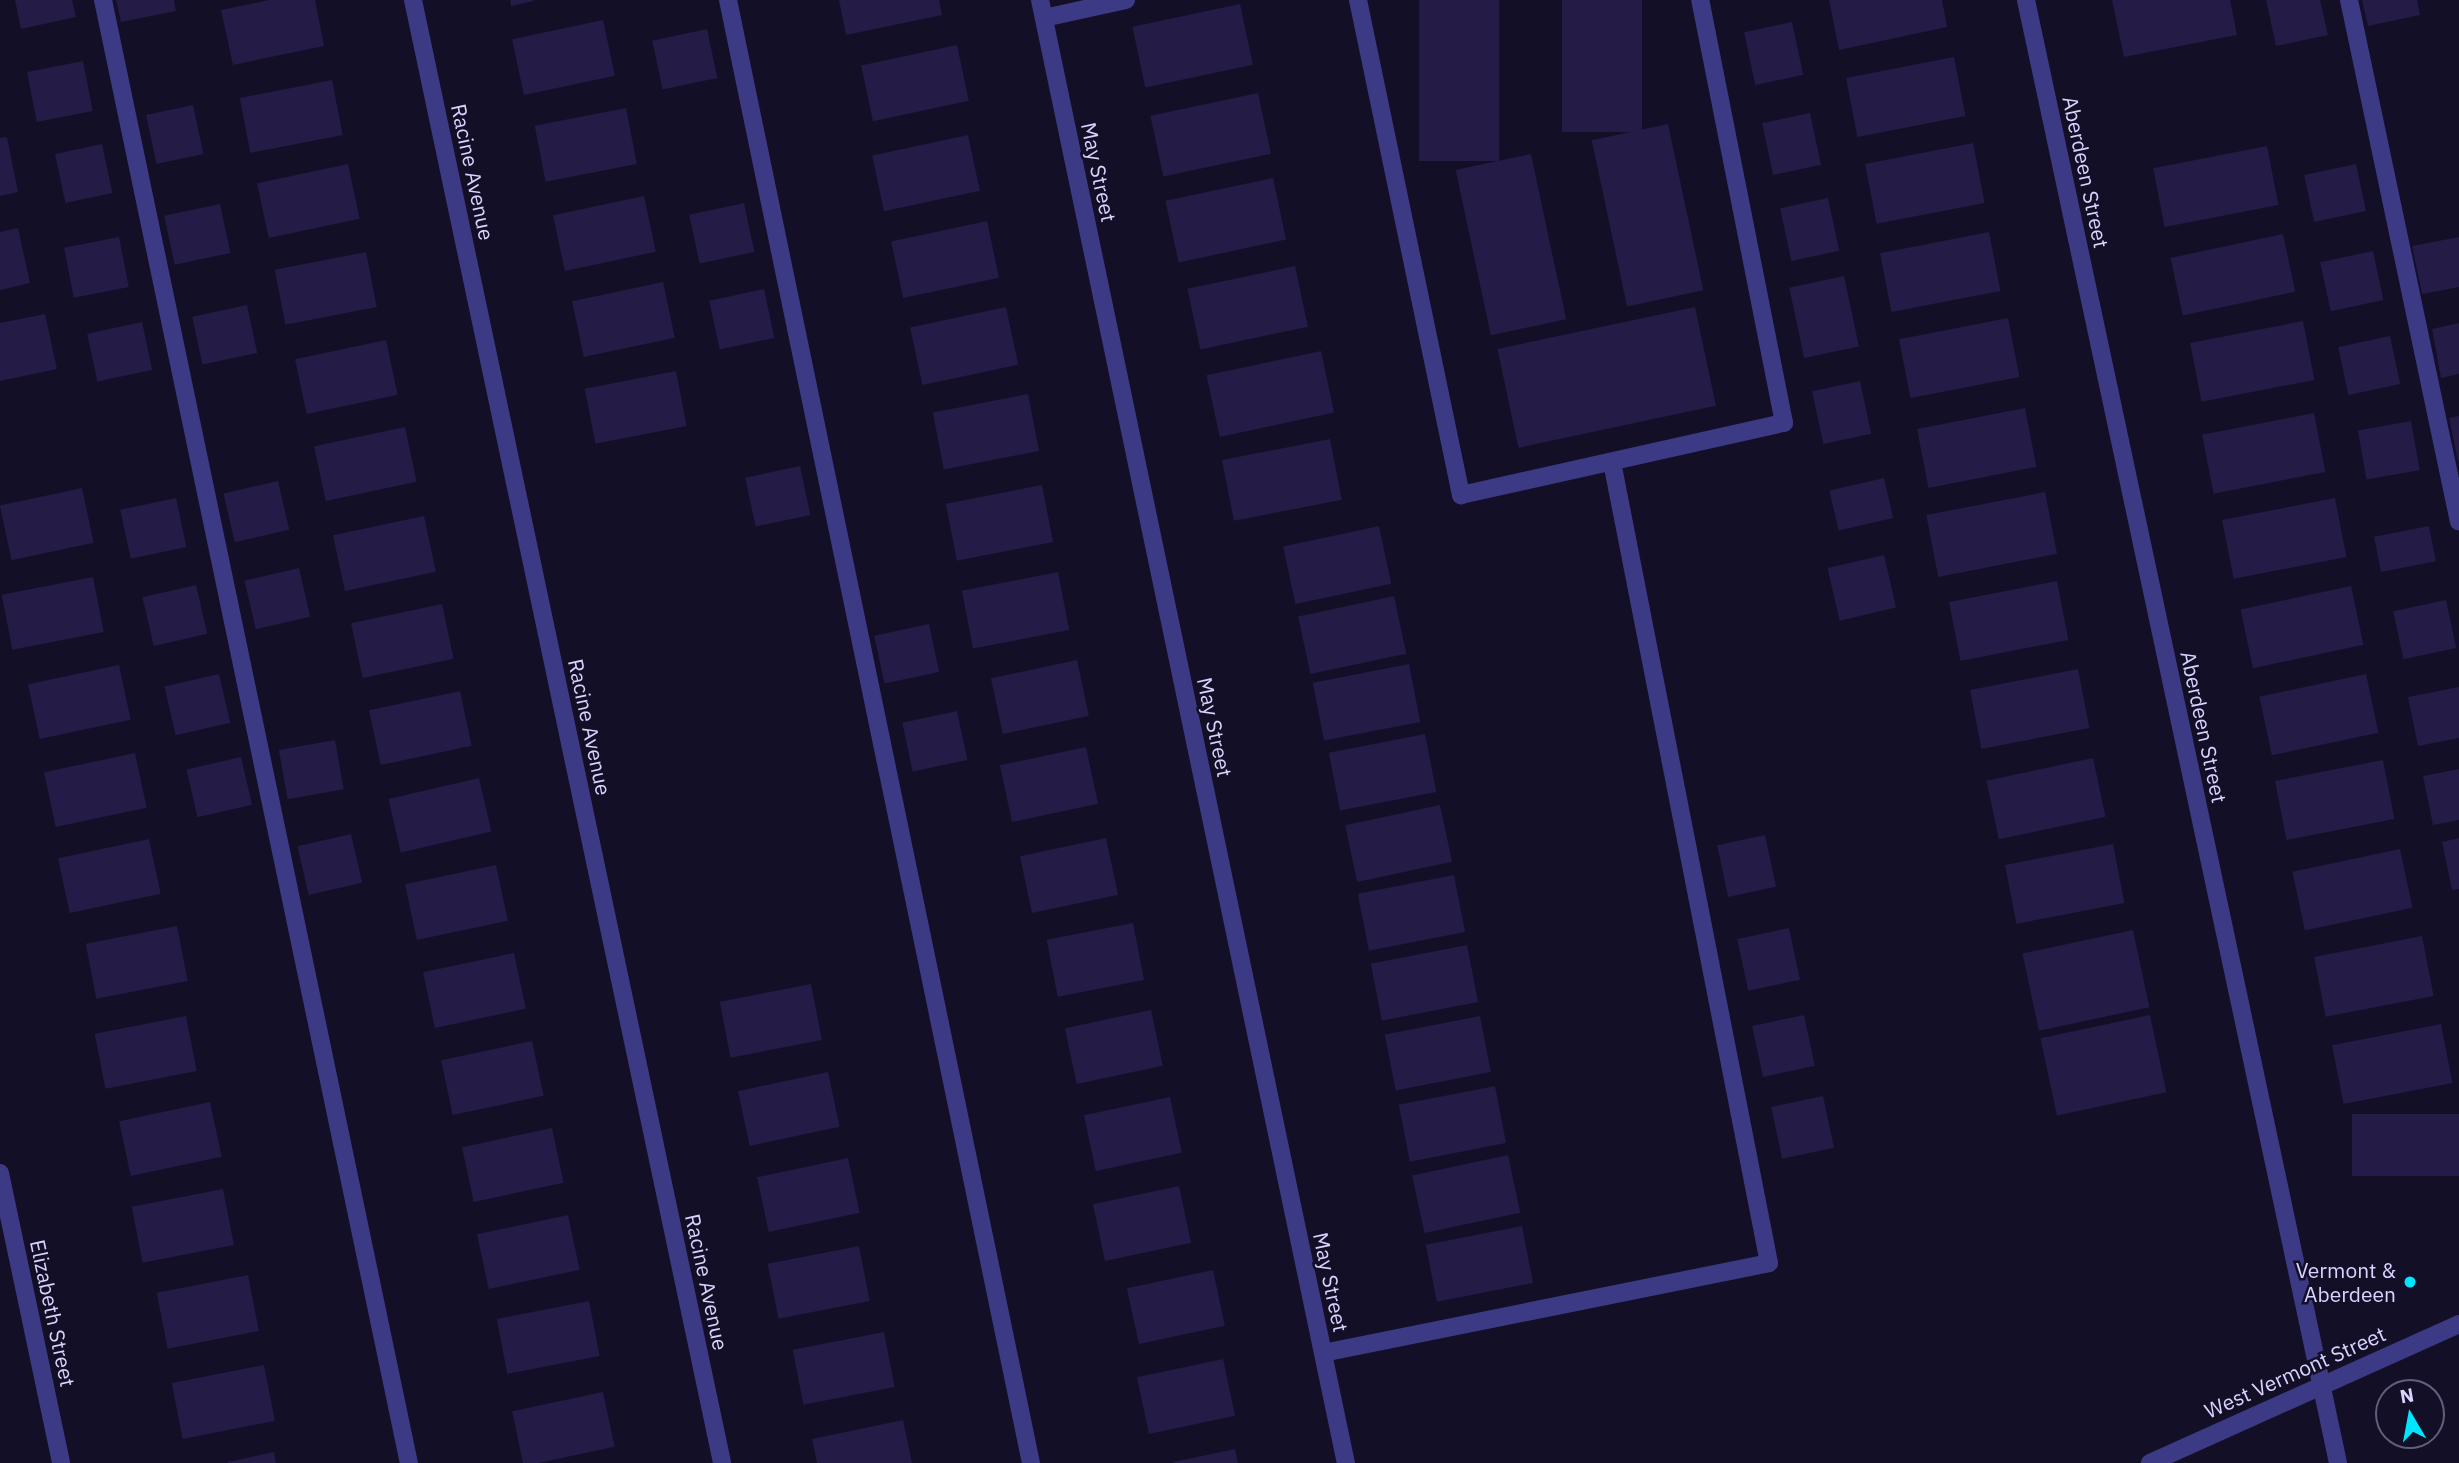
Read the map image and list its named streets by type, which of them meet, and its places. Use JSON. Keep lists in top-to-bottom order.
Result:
{
  "streets": {
    "street": [
      "Racine Avenue",
      "May Street",
      "Aberdeen Street",
      "Elizabeth Street",
      "West Vermont Street"
    ]
  },
  "crossings": [
    ["Aberdeen Street", "West Vermont Street"]
  ],
  "places": ["Vermont & Aberdeen"],
  "north": "top"
}
